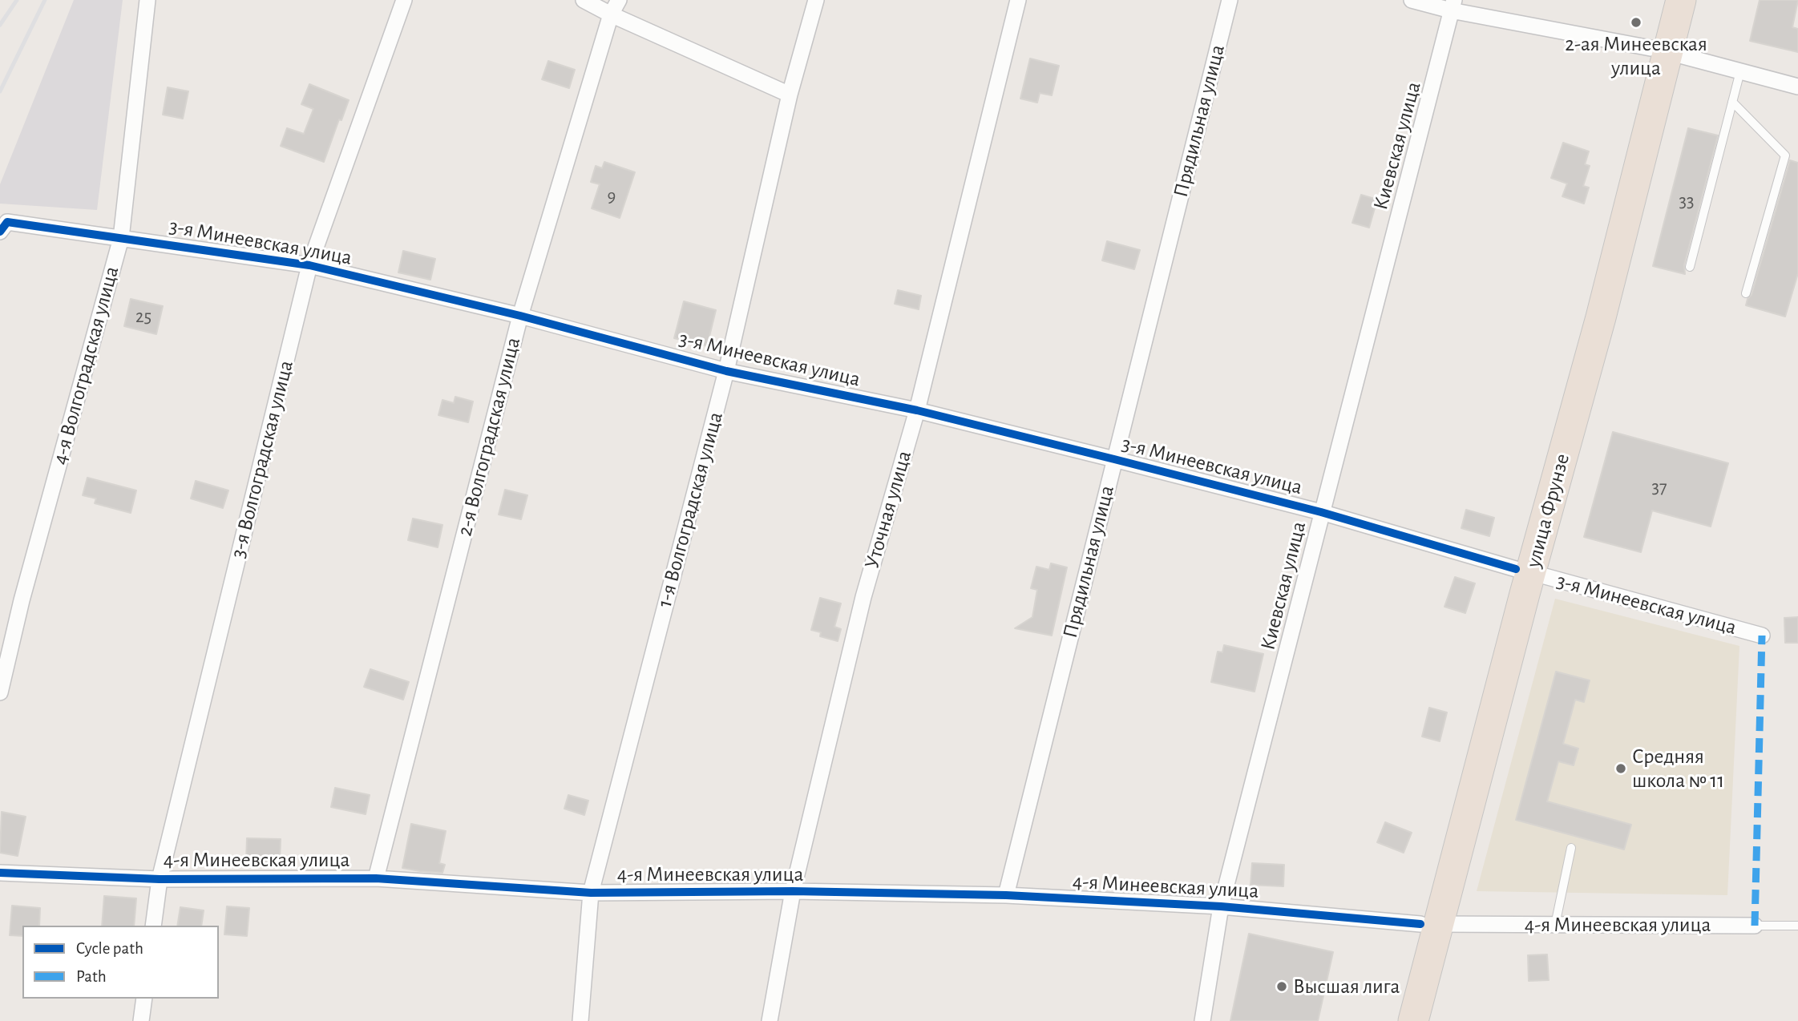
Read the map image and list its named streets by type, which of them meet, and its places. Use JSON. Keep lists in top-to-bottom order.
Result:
{
  "streets": {
    "highway": ["улица Фрунзе"],
    "street": [
      "Прядильная улица",
      "Киевская улица",
      "3-я Минеевская улица",
      "4-я Волгоградская улица",
      "2-я Волгоградская улица",
      "3-я Волгоградская улица",
      "1-я Волгоградская улица",
      "Уточная улица",
      "4-я Минеевская улица"
    ]
  },
  "crossings": [
    ["Прядильная улица", "3-я Минеевская улица"],
    ["Прядильная улица", "4-я Минеевская улица"],
    ["Киевская улица", "3-я Минеевская улица"],
    ["Киевская улица", "4-я Минеевская улица"],
    ["3-я Минеевская улица", "4-я Волгоградская улица"],
    ["3-я Минеевская улица", "2-я Волгоградская улица"],
    ["3-я Минеевская улица", "3-я Волгоградская улица"],
    ["3-я Минеевская улица", "1-я Волгоградская улица"],
    ["3-я Минеевская улица", "Уточная улица"],
    ["3-я Минеевская улица", "улица Фрунзе"],
    ["2-я Волгоградская улица", "4-я Минеевская улица"],
    ["3-я Волгоградская улица", "4-я Минеевская улица"],
    ["1-я Волгоградская улица", "4-я Минеевская улица"],
    ["Уточная улица", "4-я Минеевская улица"],
    ["улица Фрунзе", "4-я Минеевская улица"]
  ],
  "places": ["2-ая Минеевская улица", "Средняя школа № 11", "Высшая лига"],
  "house_numbers": [
    "9",
    "33",
    "25",
    "37"
  ],
  "legend": ["Cycle path", "Path"]
}
